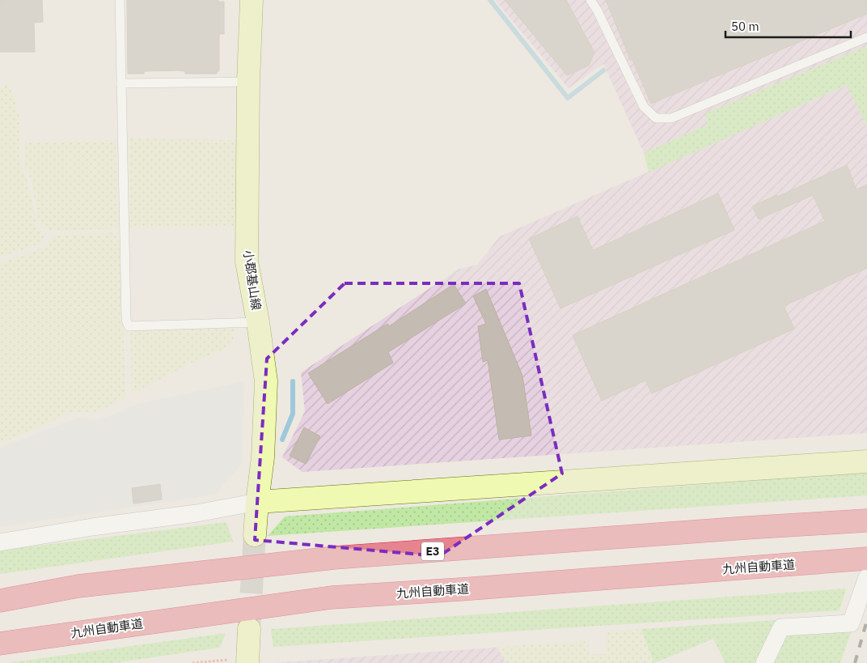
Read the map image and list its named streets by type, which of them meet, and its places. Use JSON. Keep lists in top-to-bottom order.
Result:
{
  "streets": {
    "highway": ["E3", "九州自動車道"],
    "street": ["小郡基山線"]
  },
  "scale_bar": "50 m"
}
